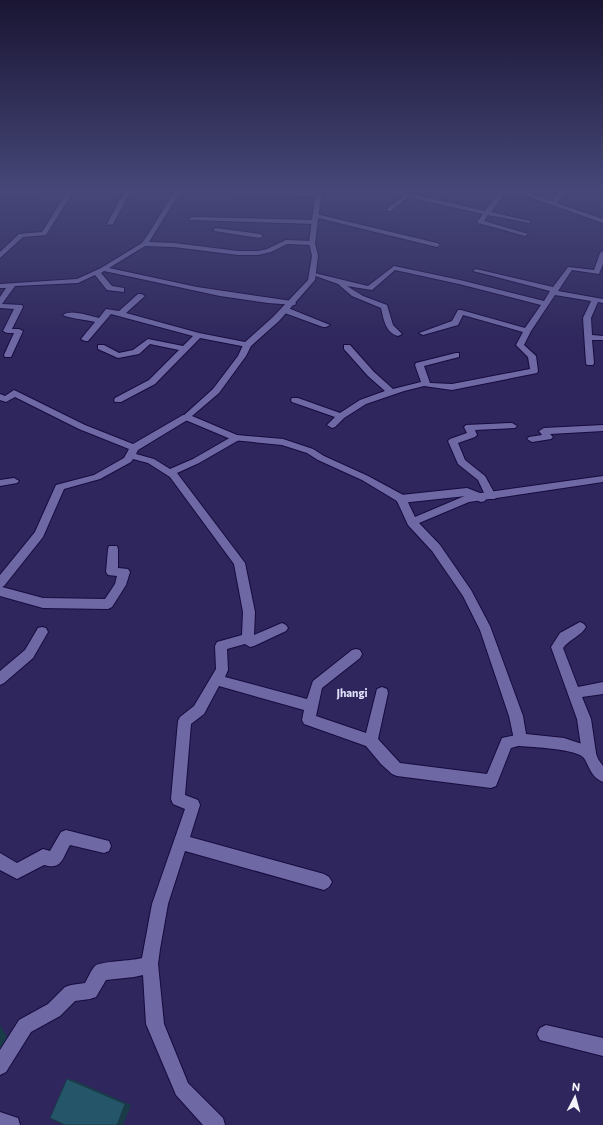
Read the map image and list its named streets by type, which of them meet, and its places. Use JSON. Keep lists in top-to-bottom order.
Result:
{
  "districts": ["Jhangi"],
  "north": "top"
}
